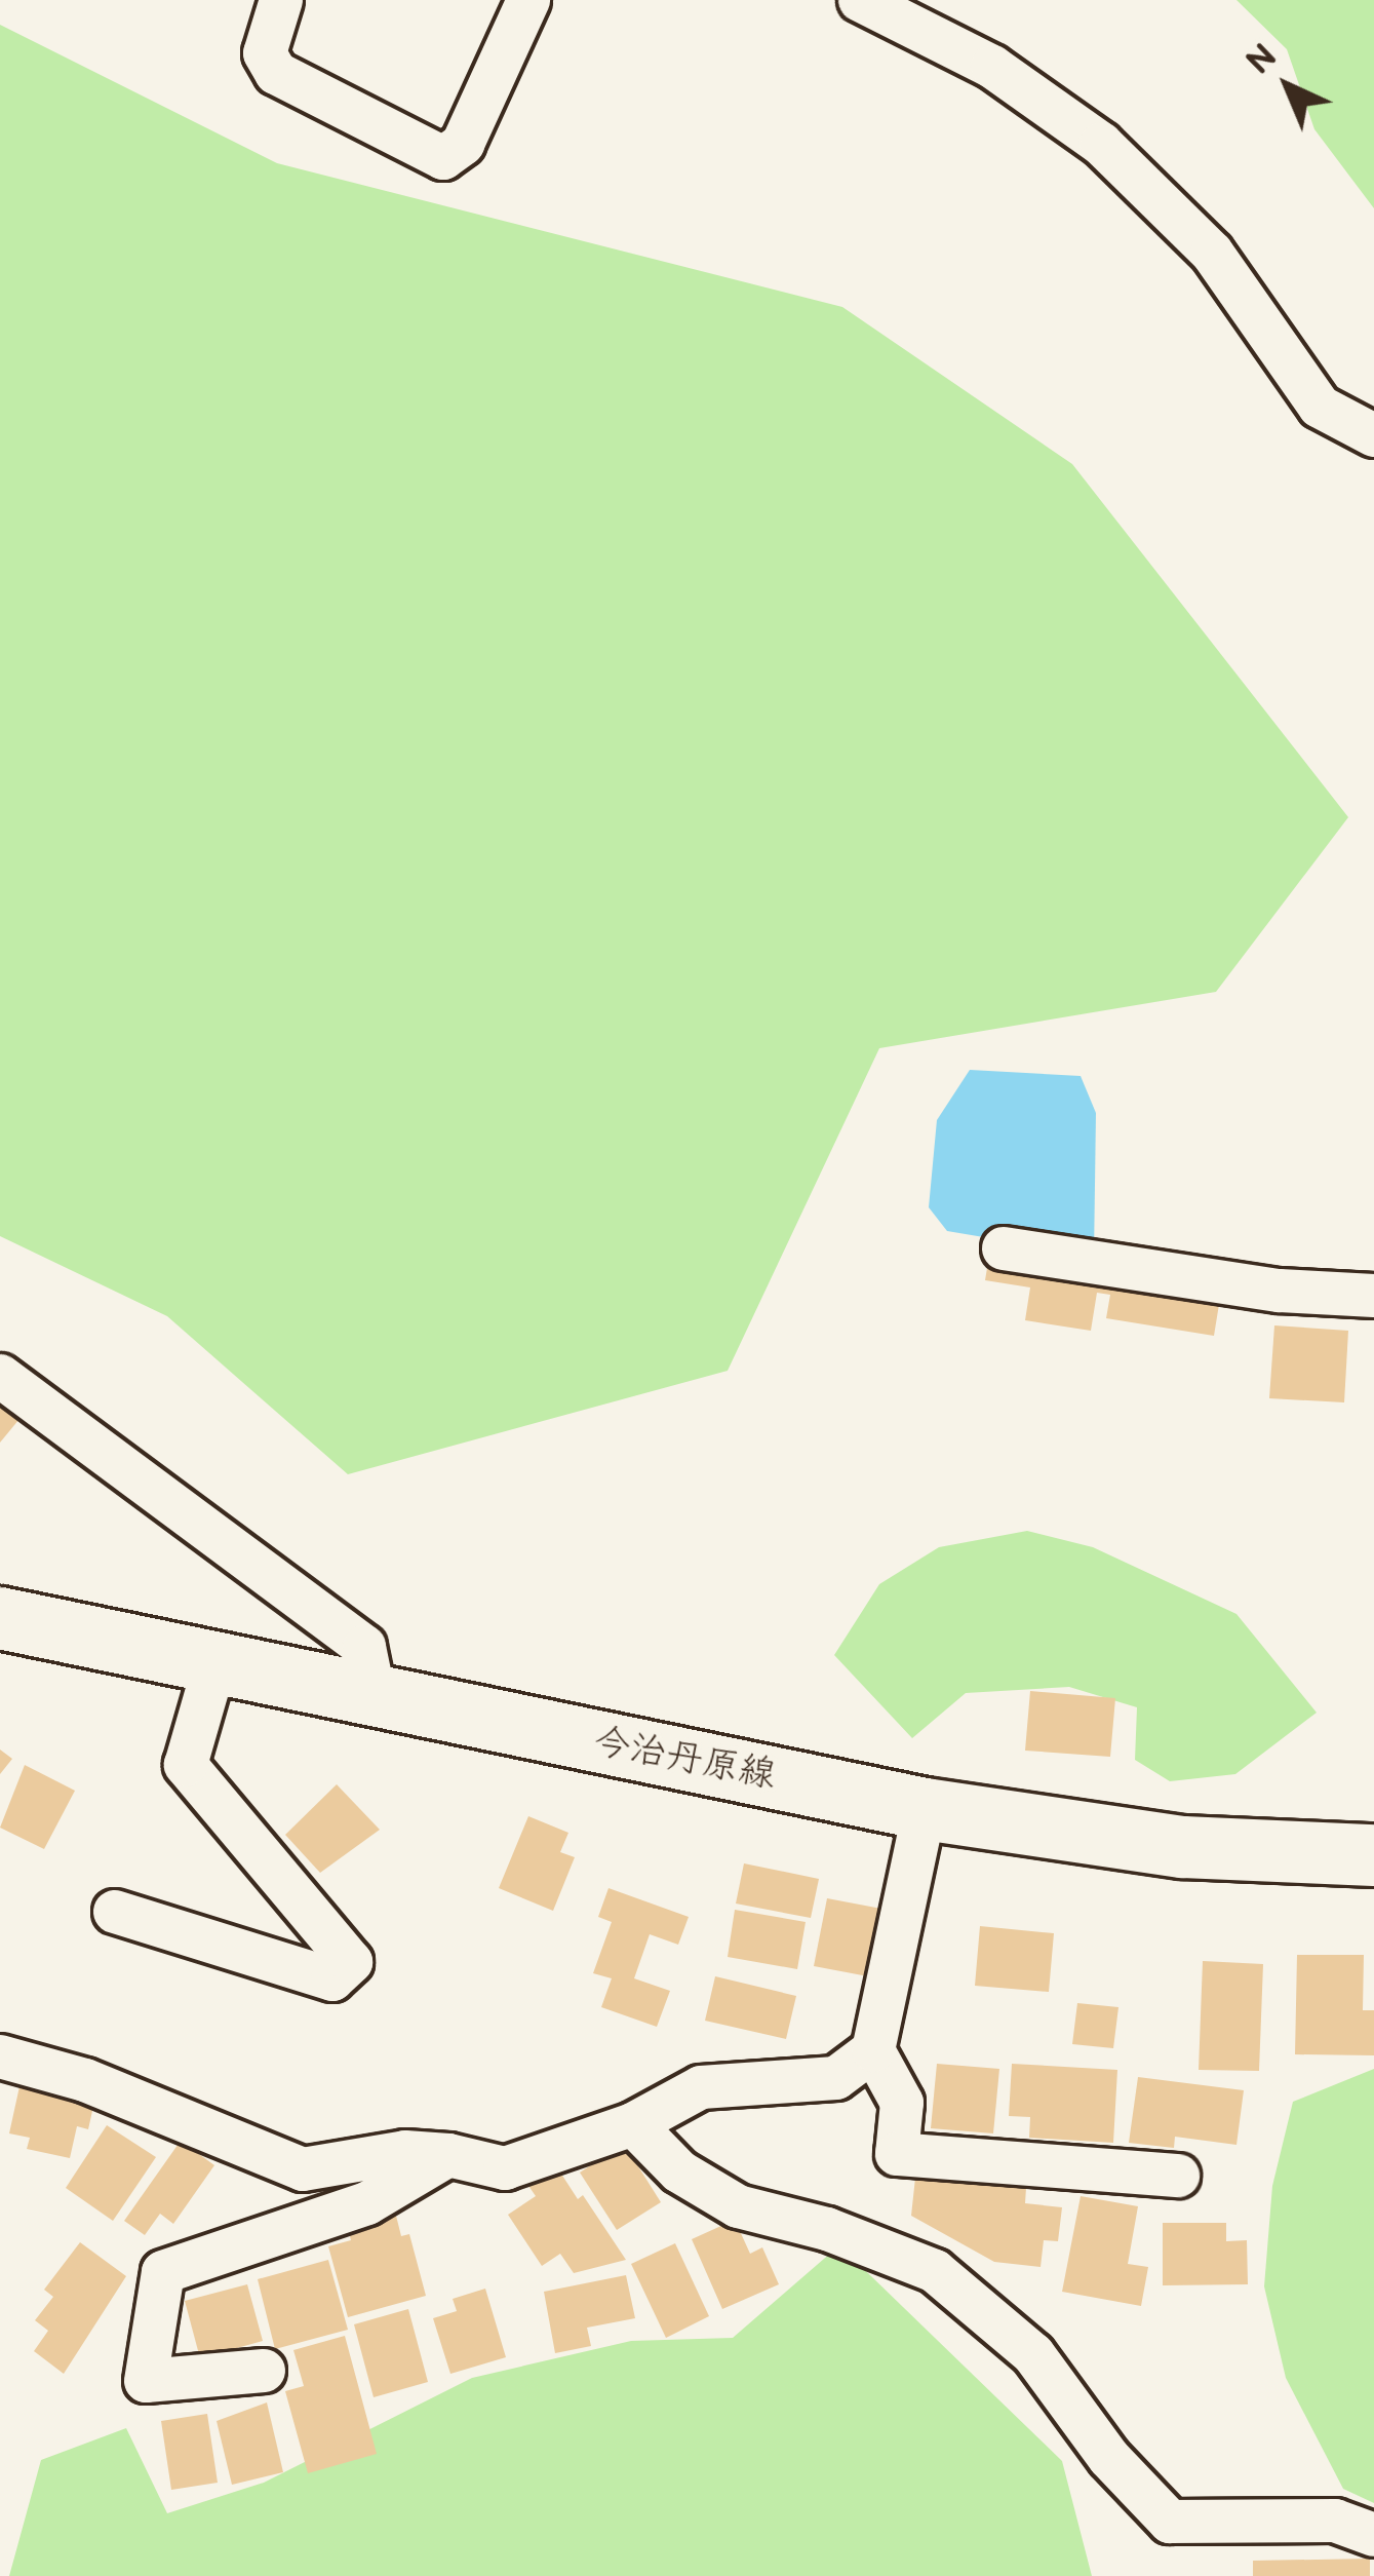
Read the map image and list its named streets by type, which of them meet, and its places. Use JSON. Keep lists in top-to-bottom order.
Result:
{
  "streets": {
    "main road": ["今治丹原線"]
  },
  "north": "top left"
}
